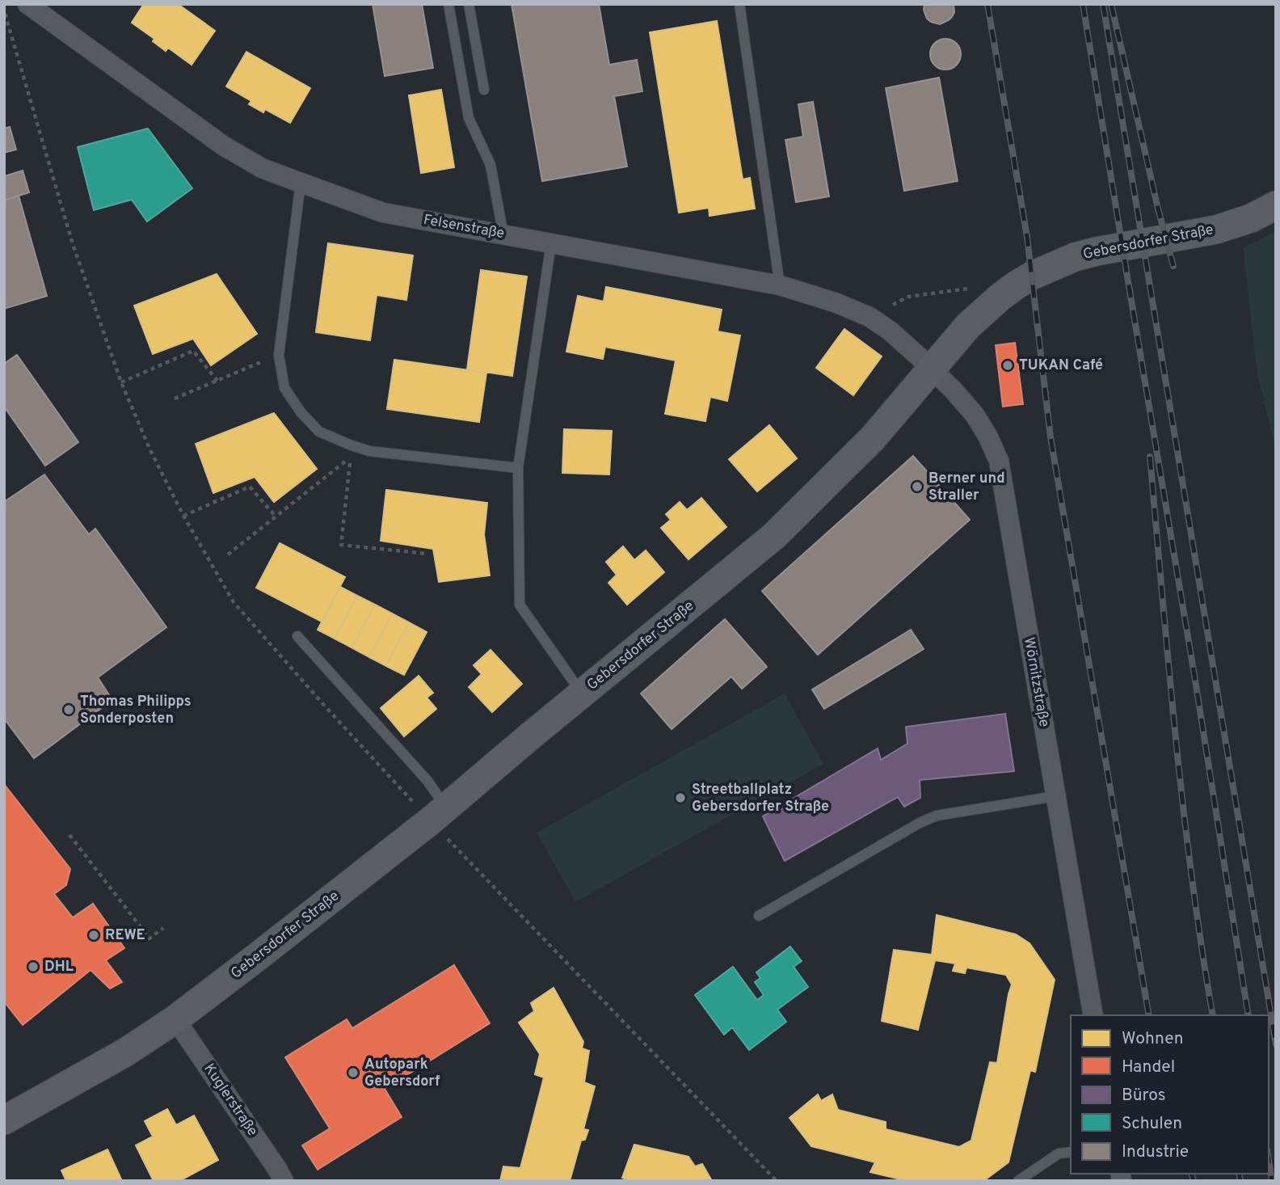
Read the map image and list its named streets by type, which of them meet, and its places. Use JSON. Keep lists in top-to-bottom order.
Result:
{
  "streets": {
    "main road": ["Gebersdorfer Straße"],
    "street": ["Felsenstraße", "Wörnitzstraße", "Kuglerstraße"]
  },
  "crossings": [
    ["Felsenstraße", "Gebersdorfer Straße"],
    ["Felsenstraße", "Wörnitzstraße"],
    ["Gebersdorfer Straße", "Wörnitzstraße"],
    ["Gebersdorfer Straße", "Kuglerstraße"]
  ],
  "places": [
    "TUKAN Café",
    "Berner und Straller",
    "Thomas Philipps Sonderposten",
    "Streetballplatz Gebersdorfer Straße",
    "REWE",
    "DHL",
    "Autopark Gebersdorf"
  ],
  "legend": [
    "Wohnen",
    "Handel",
    "Büros",
    "Schulen",
    "Industrie"
  ]
}
